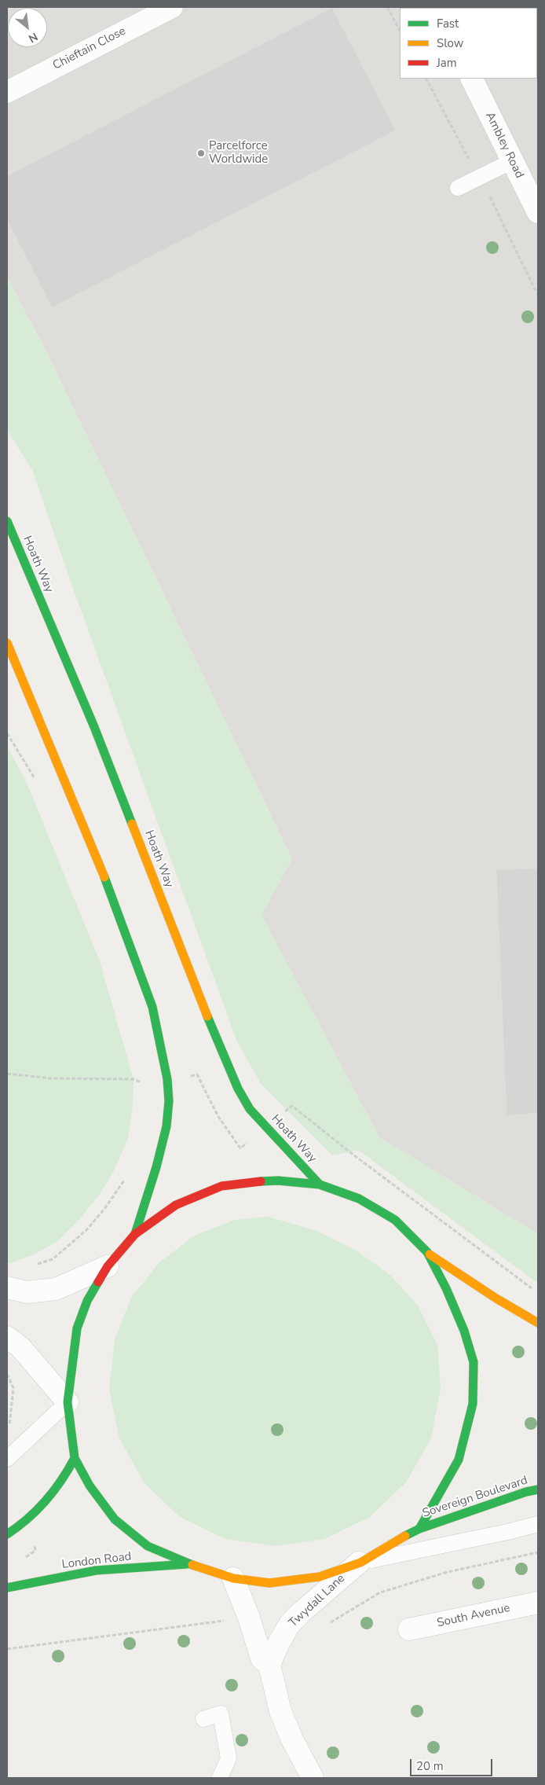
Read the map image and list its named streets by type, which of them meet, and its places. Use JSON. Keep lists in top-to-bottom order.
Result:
{
  "streets": {
    "main road": ["Hoath Way", "Sovereign Boulevard", "London Road"],
    "street": [
      "Chieftain Close",
      "Ambley Road",
      "Twydall Lane",
      "South Avenue"
    ]
  },
  "crossings": [
    ["Sovereign Boulevard", "London Road"],
    ["Sovereign Boulevard", "Twydall Lane"]
  ],
  "places": ["Parcelforce Worldwide"],
  "legend": ["Fast", "Slow", "Jam"],
  "scale_bar": "20 m",
  "north": "bottom right"
}
